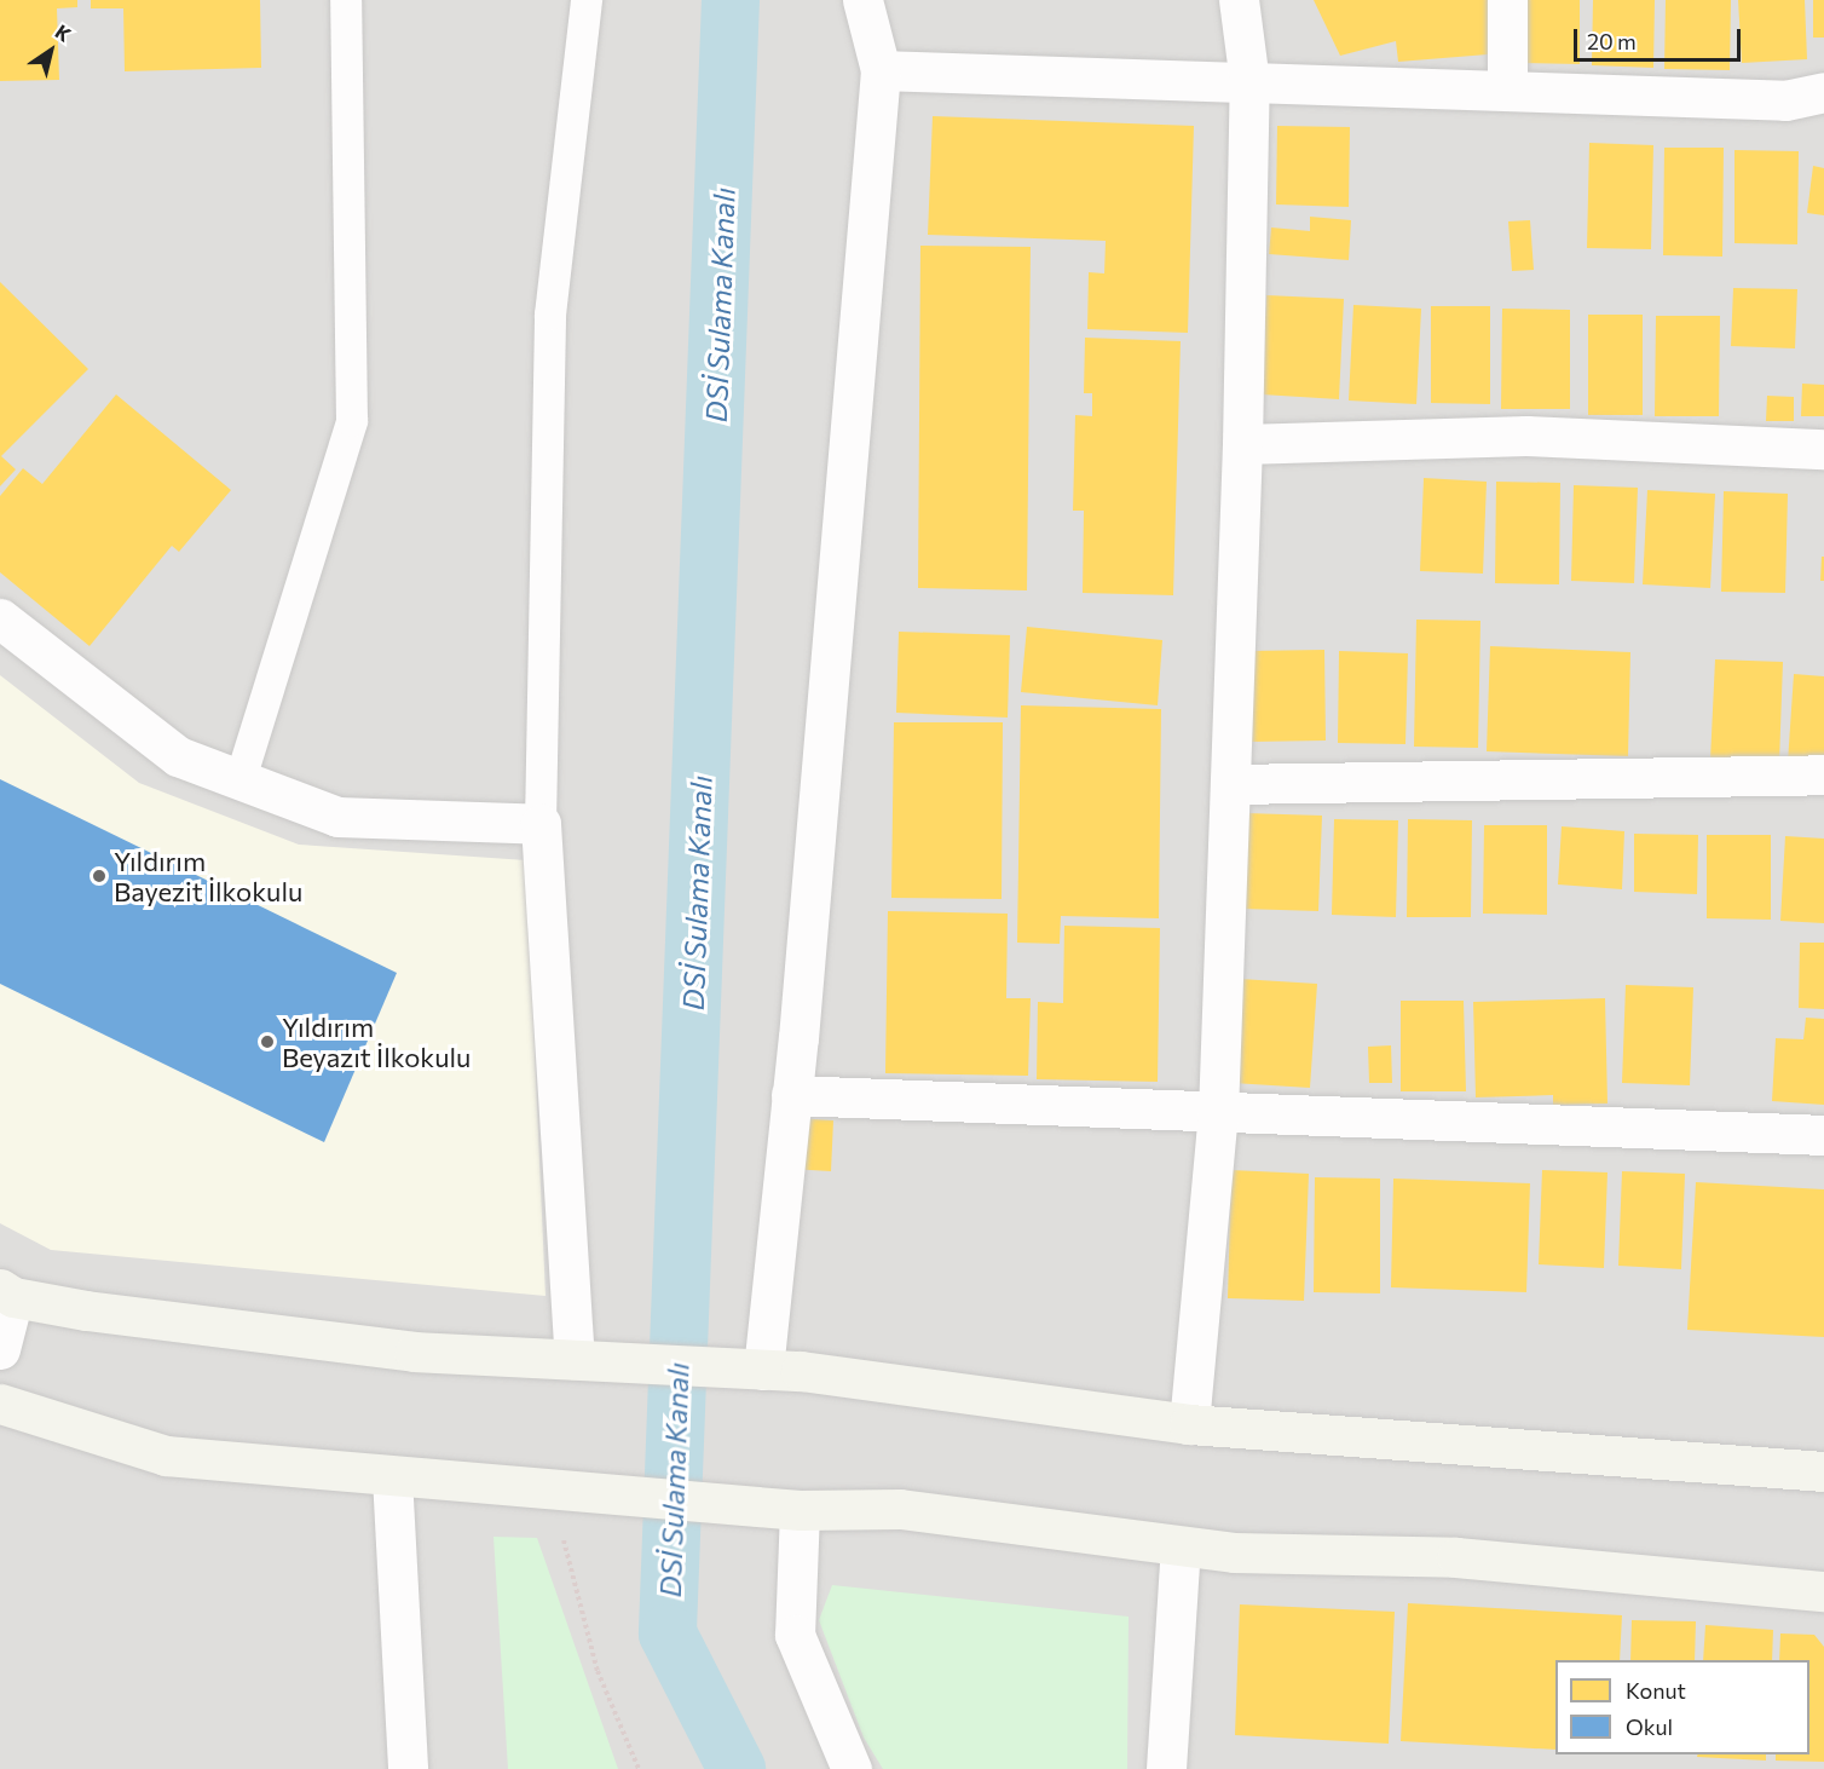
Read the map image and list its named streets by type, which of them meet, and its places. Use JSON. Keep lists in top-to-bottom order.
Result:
{
  "water": ["DSİ Sulama Kanalı"],
  "places": ["Yıldırım Bayezit İlkokulu", "Yıldırım Beyazıt İlkokulu"],
  "legend": ["Konut", "Okul"],
  "scale_bar": "20 m",
  "north": "top right"
}
